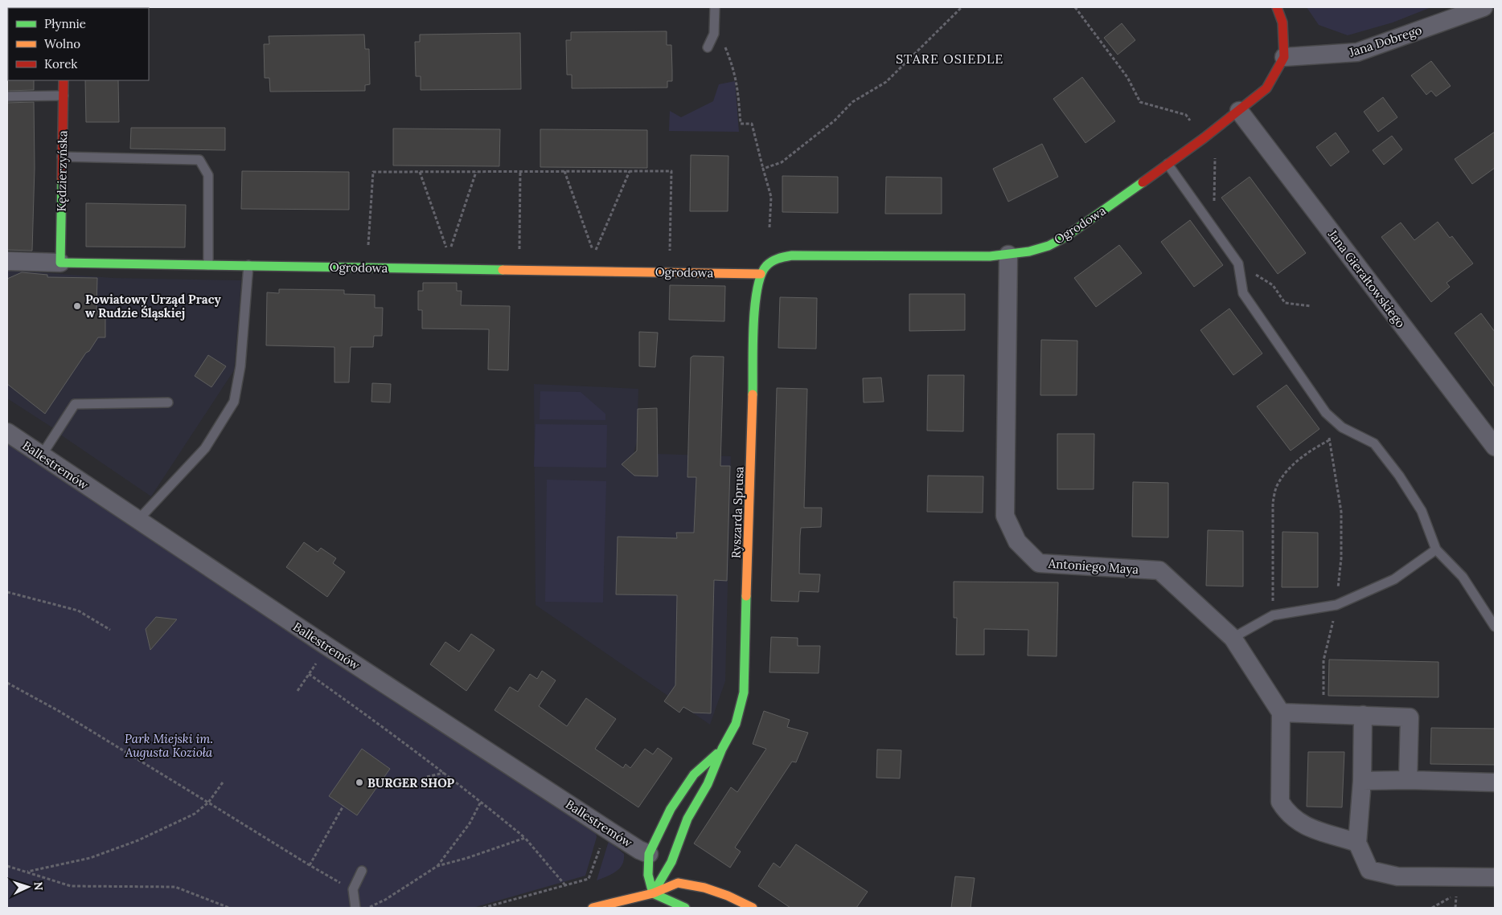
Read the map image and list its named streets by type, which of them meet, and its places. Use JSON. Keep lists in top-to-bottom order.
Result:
{
  "streets": {
    "street": [
      "Jana Dobrego",
      "Kędzierzyńska",
      "Ogrodowa",
      "Jana Gierałtowskiego",
      "Ballestremów",
      "Ryszarda Sprusa",
      "Antoniego Maya"
    ]
  },
  "crossings": [
    ["Jana Dobrego", "Ogrodowa"],
    ["Kędzierzyńska", "Ogrodowa"],
    ["Ogrodowa", "Jana Gierałtowskiego"],
    ["Ogrodowa", "Ryszarda Sprusa"],
    ["Ogrodowa", "Antoniego Maya"],
    ["Ballestremów", "Ryszarda Sprusa"]
  ],
  "districts": ["STARE OSIEDLE"],
  "parks": ["Park Miejski im. Augusta Kozioła"],
  "places": ["Powiatowy Urząd Pracy w Rudzie Śląskiej", "BURGER SHOP"],
  "legend": ["Płynnie", "Wolno", "Korek"],
  "north": "right"
}
